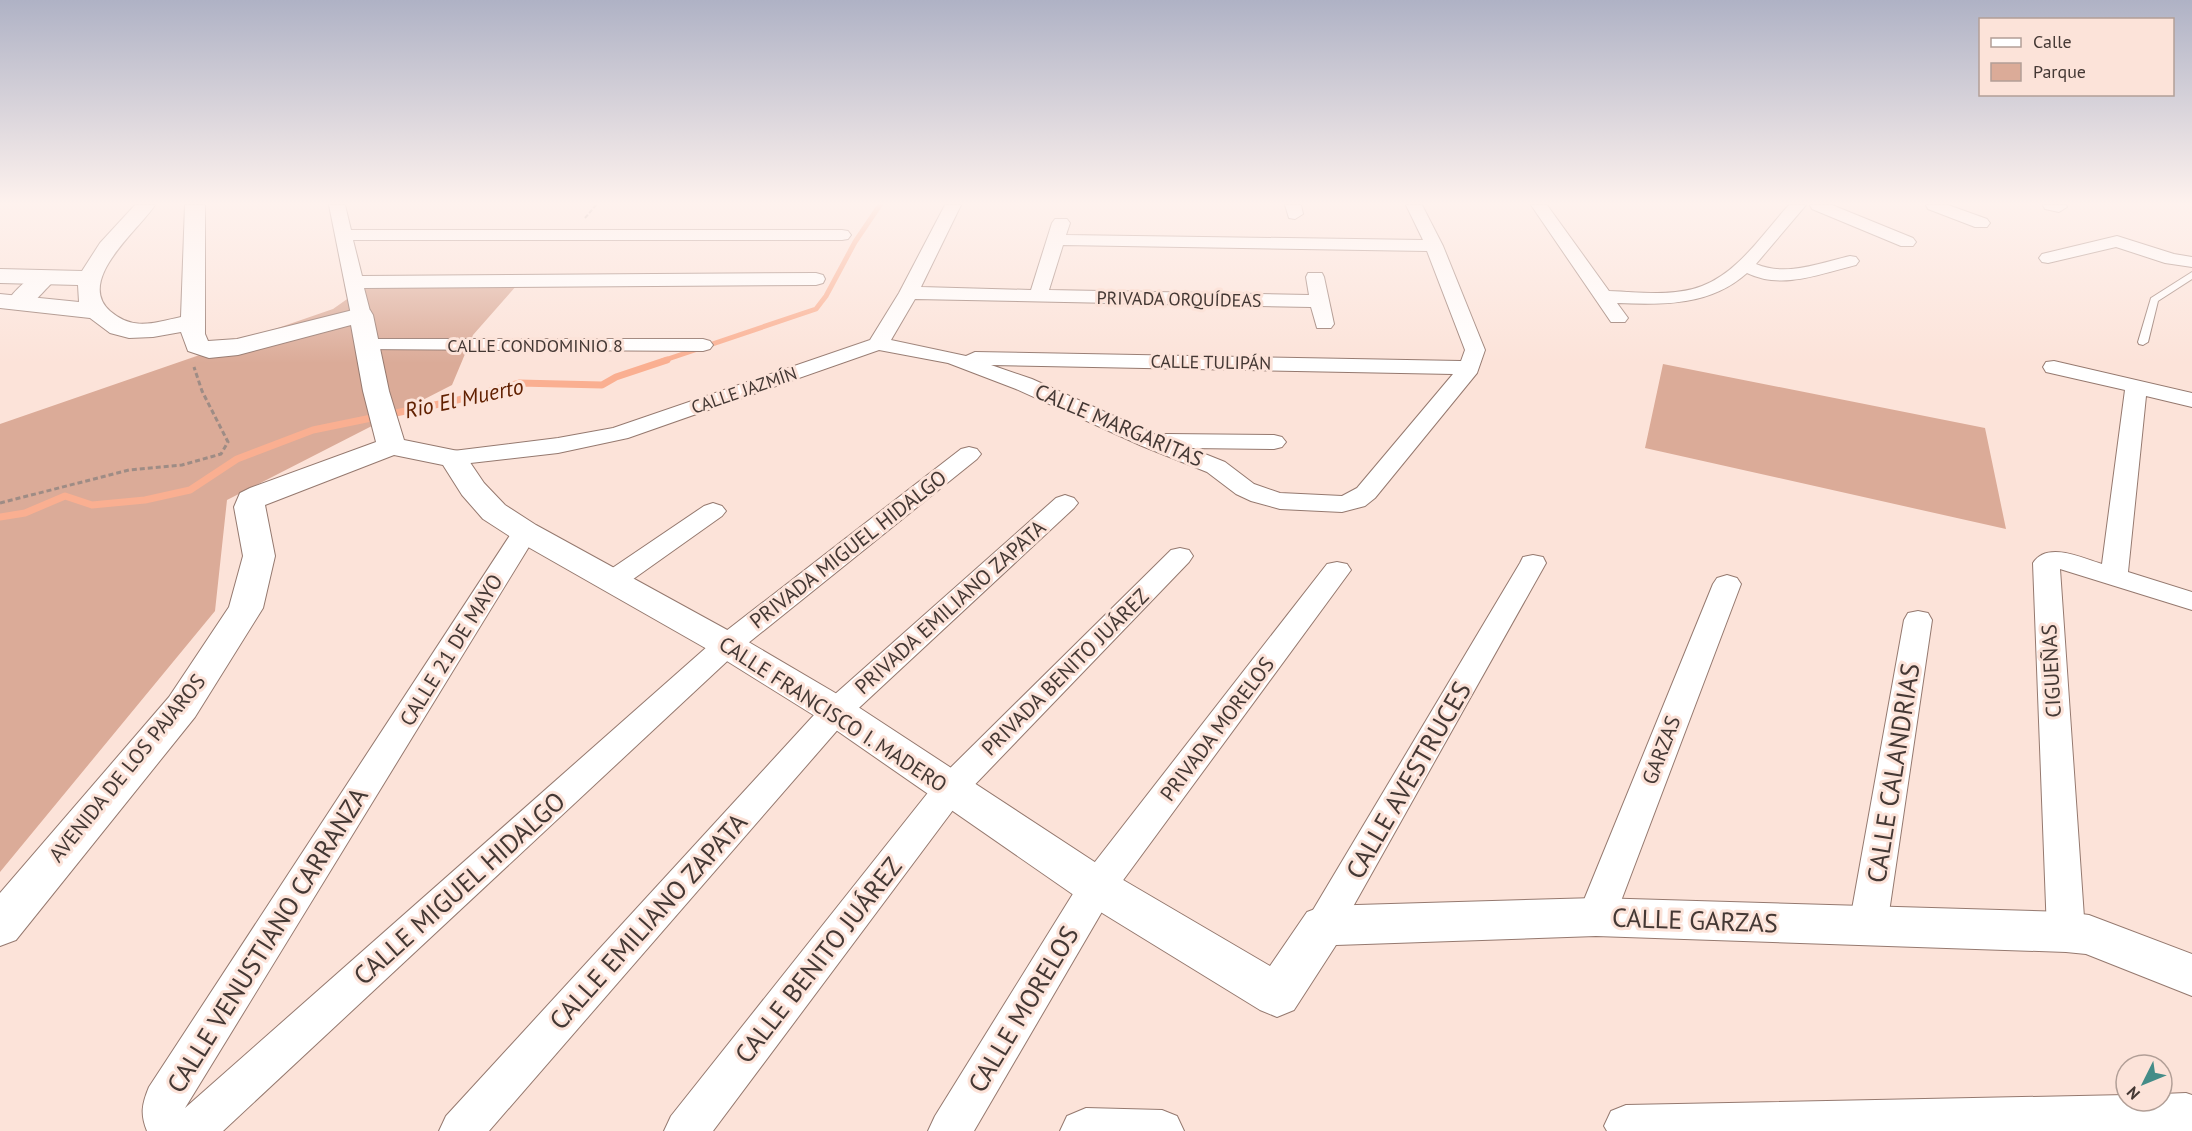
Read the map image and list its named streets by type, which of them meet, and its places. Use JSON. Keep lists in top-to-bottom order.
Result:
{
  "streets": {
    "main road": [
      "CALLE FRANCISCO I. MADERO",
      "AVENIDA DE LOS PAJAROS",
      "CALLE AVESTRUCES",
      "CALLE GARZAS"
    ],
    "street": [
      "PRIVADA ORQUÍDEAS",
      "CALLE CONDOMINIO 8",
      "CALLE TULIPÁN",
      "CALLE JAZMÍN",
      "CALLE MARGARITAS",
      "PRIVADA MIGUEL HIDALGO",
      "PRIVADA EMILIANO ZAPATA",
      "CALLE 21 DE MAYO",
      "CIGUEÑAS",
      "PRIVADA BENITO JUÁREZ",
      "PRIVADA MORELOS",
      "GARZAS",
      "CALLE CALANDRIAS",
      "CALLE MIGUEL HIDALGO",
      "CALLE EMILIANO ZAPATA",
      "CALLE VENUSTIANO CARRANZA",
      "CALLE BENITO JUÁREZ",
      "CALLE MORELOS"
    ]
  },
  "crossings": [
    ["CALLE TULIPÁN", "CALLE MARGARITAS"],
    ["CALLE JAZMÍN", "CALLE MARGARITAS"],
    ["CALLE JAZMÍN", "CALLE FRANCISCO I. MADERO"],
    ["PRIVADA MIGUEL HIDALGO", "CALLE FRANCISCO I. MADERO"],
    ["PRIVADA MIGUEL HIDALGO", "CALLE MIGUEL HIDALGO"],
    ["PRIVADA EMILIANO ZAPATA", "CALLE FRANCISCO I. MADERO"],
    ["PRIVADA EMILIANO ZAPATA", "CALLE EMILIANO ZAPATA"],
    ["CALLE 21 DE MAYO", "CALLE FRANCISCO I. MADERO"],
    ["CALLE 21 DE MAYO", "CALLE VENUSTIANO CARRANZA"],
    ["CIGUEÑAS", "CALLE GARZAS"],
    ["PRIVADA BENITO JUÁREZ", "CALLE FRANCISCO I. MADERO"],
    ["PRIVADA BENITO JUÁREZ", "CALLE BENITO JUÁREZ"],
    ["CALLE FRANCISCO I. MADERO", "PRIVADA MORELOS"],
    ["CALLE FRANCISCO I. MADERO", "CALLE AVESTRUCES"],
    ["CALLE FRANCISCO I. MADERO", "CALLE MIGUEL HIDALGO"],
    ["CALLE FRANCISCO I. MADERO", "CALLE EMILIANO ZAPATA"],
    ["CALLE FRANCISCO I. MADERO", "CALLE BENITO JUÁREZ"],
    ["CALLE FRANCISCO I. MADERO", "CALLE MORELOS"],
    ["PRIVADA MORELOS", "CALLE MORELOS"],
    ["GARZAS", "CALLE GARZAS"],
    ["CALLE CALANDRIAS", "CALLE GARZAS"],
    ["CALLE AVESTRUCES", "CALLE GARZAS"],
    ["CALLE MIGUEL HIDALGO", "CALLE VENUSTIANO CARRANZA"]
  ],
  "water": ["Rio El Muerto"],
  "legend": ["Calle", "Parque"],
  "north": "bottom left"
}
